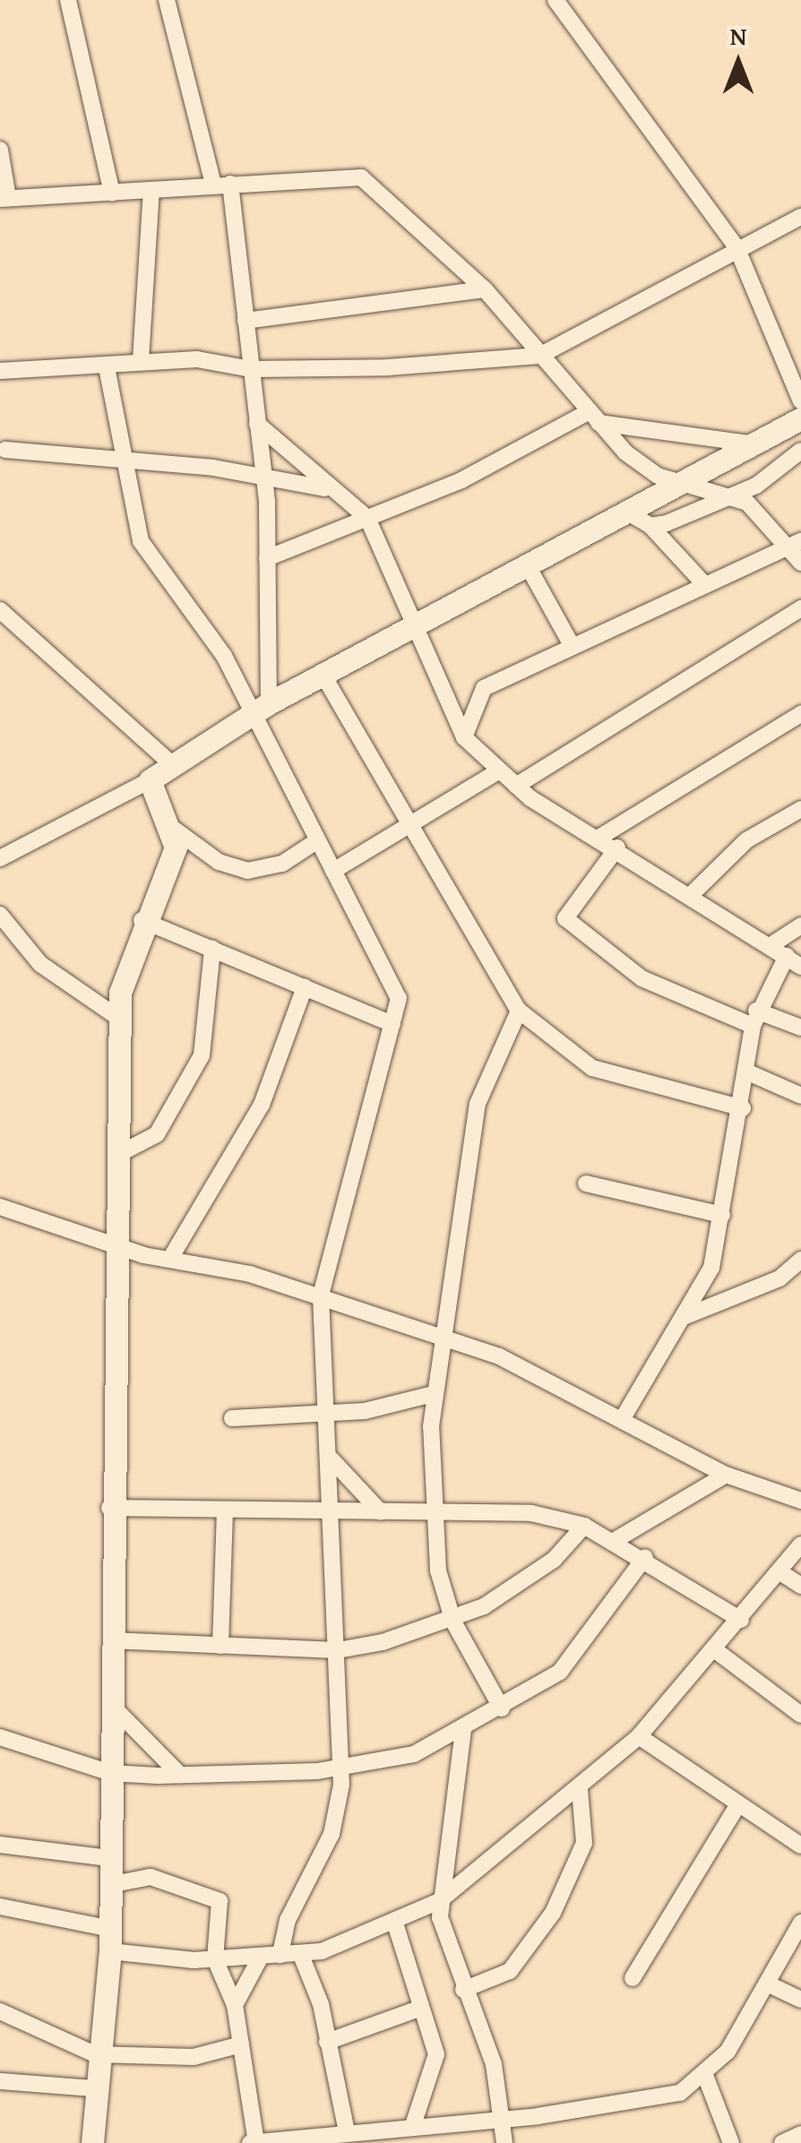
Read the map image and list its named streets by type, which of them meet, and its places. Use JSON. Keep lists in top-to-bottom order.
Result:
{
  "north": "top"
}
